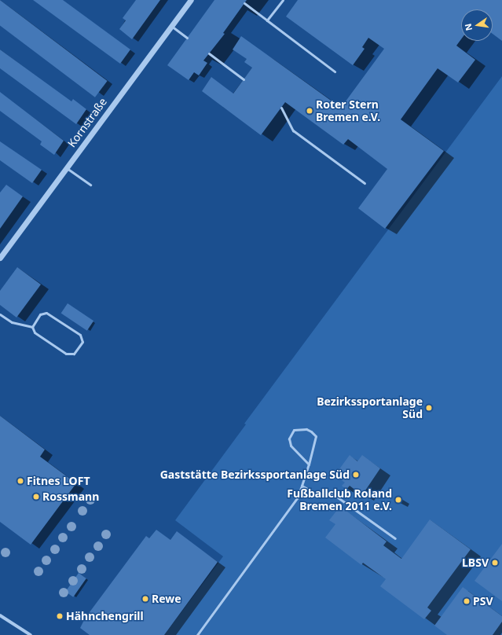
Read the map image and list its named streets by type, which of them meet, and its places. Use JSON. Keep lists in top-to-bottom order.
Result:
{
  "streets": {
    "street": ["Kornstraße"]
  },
  "places": [
    "Roter Stern Bremen e.V.",
    "Bezirkssportanlage Süd",
    "Gaststätte Bezirkssportanlage Süd",
    "Fitnes LOFT",
    "Rossmann",
    "Fußballclub Roland Bremen 2011 e.V.",
    "LBSV",
    "Rewe",
    "PSV",
    "Hähnchengrill"
  ],
  "north": "left"
}
